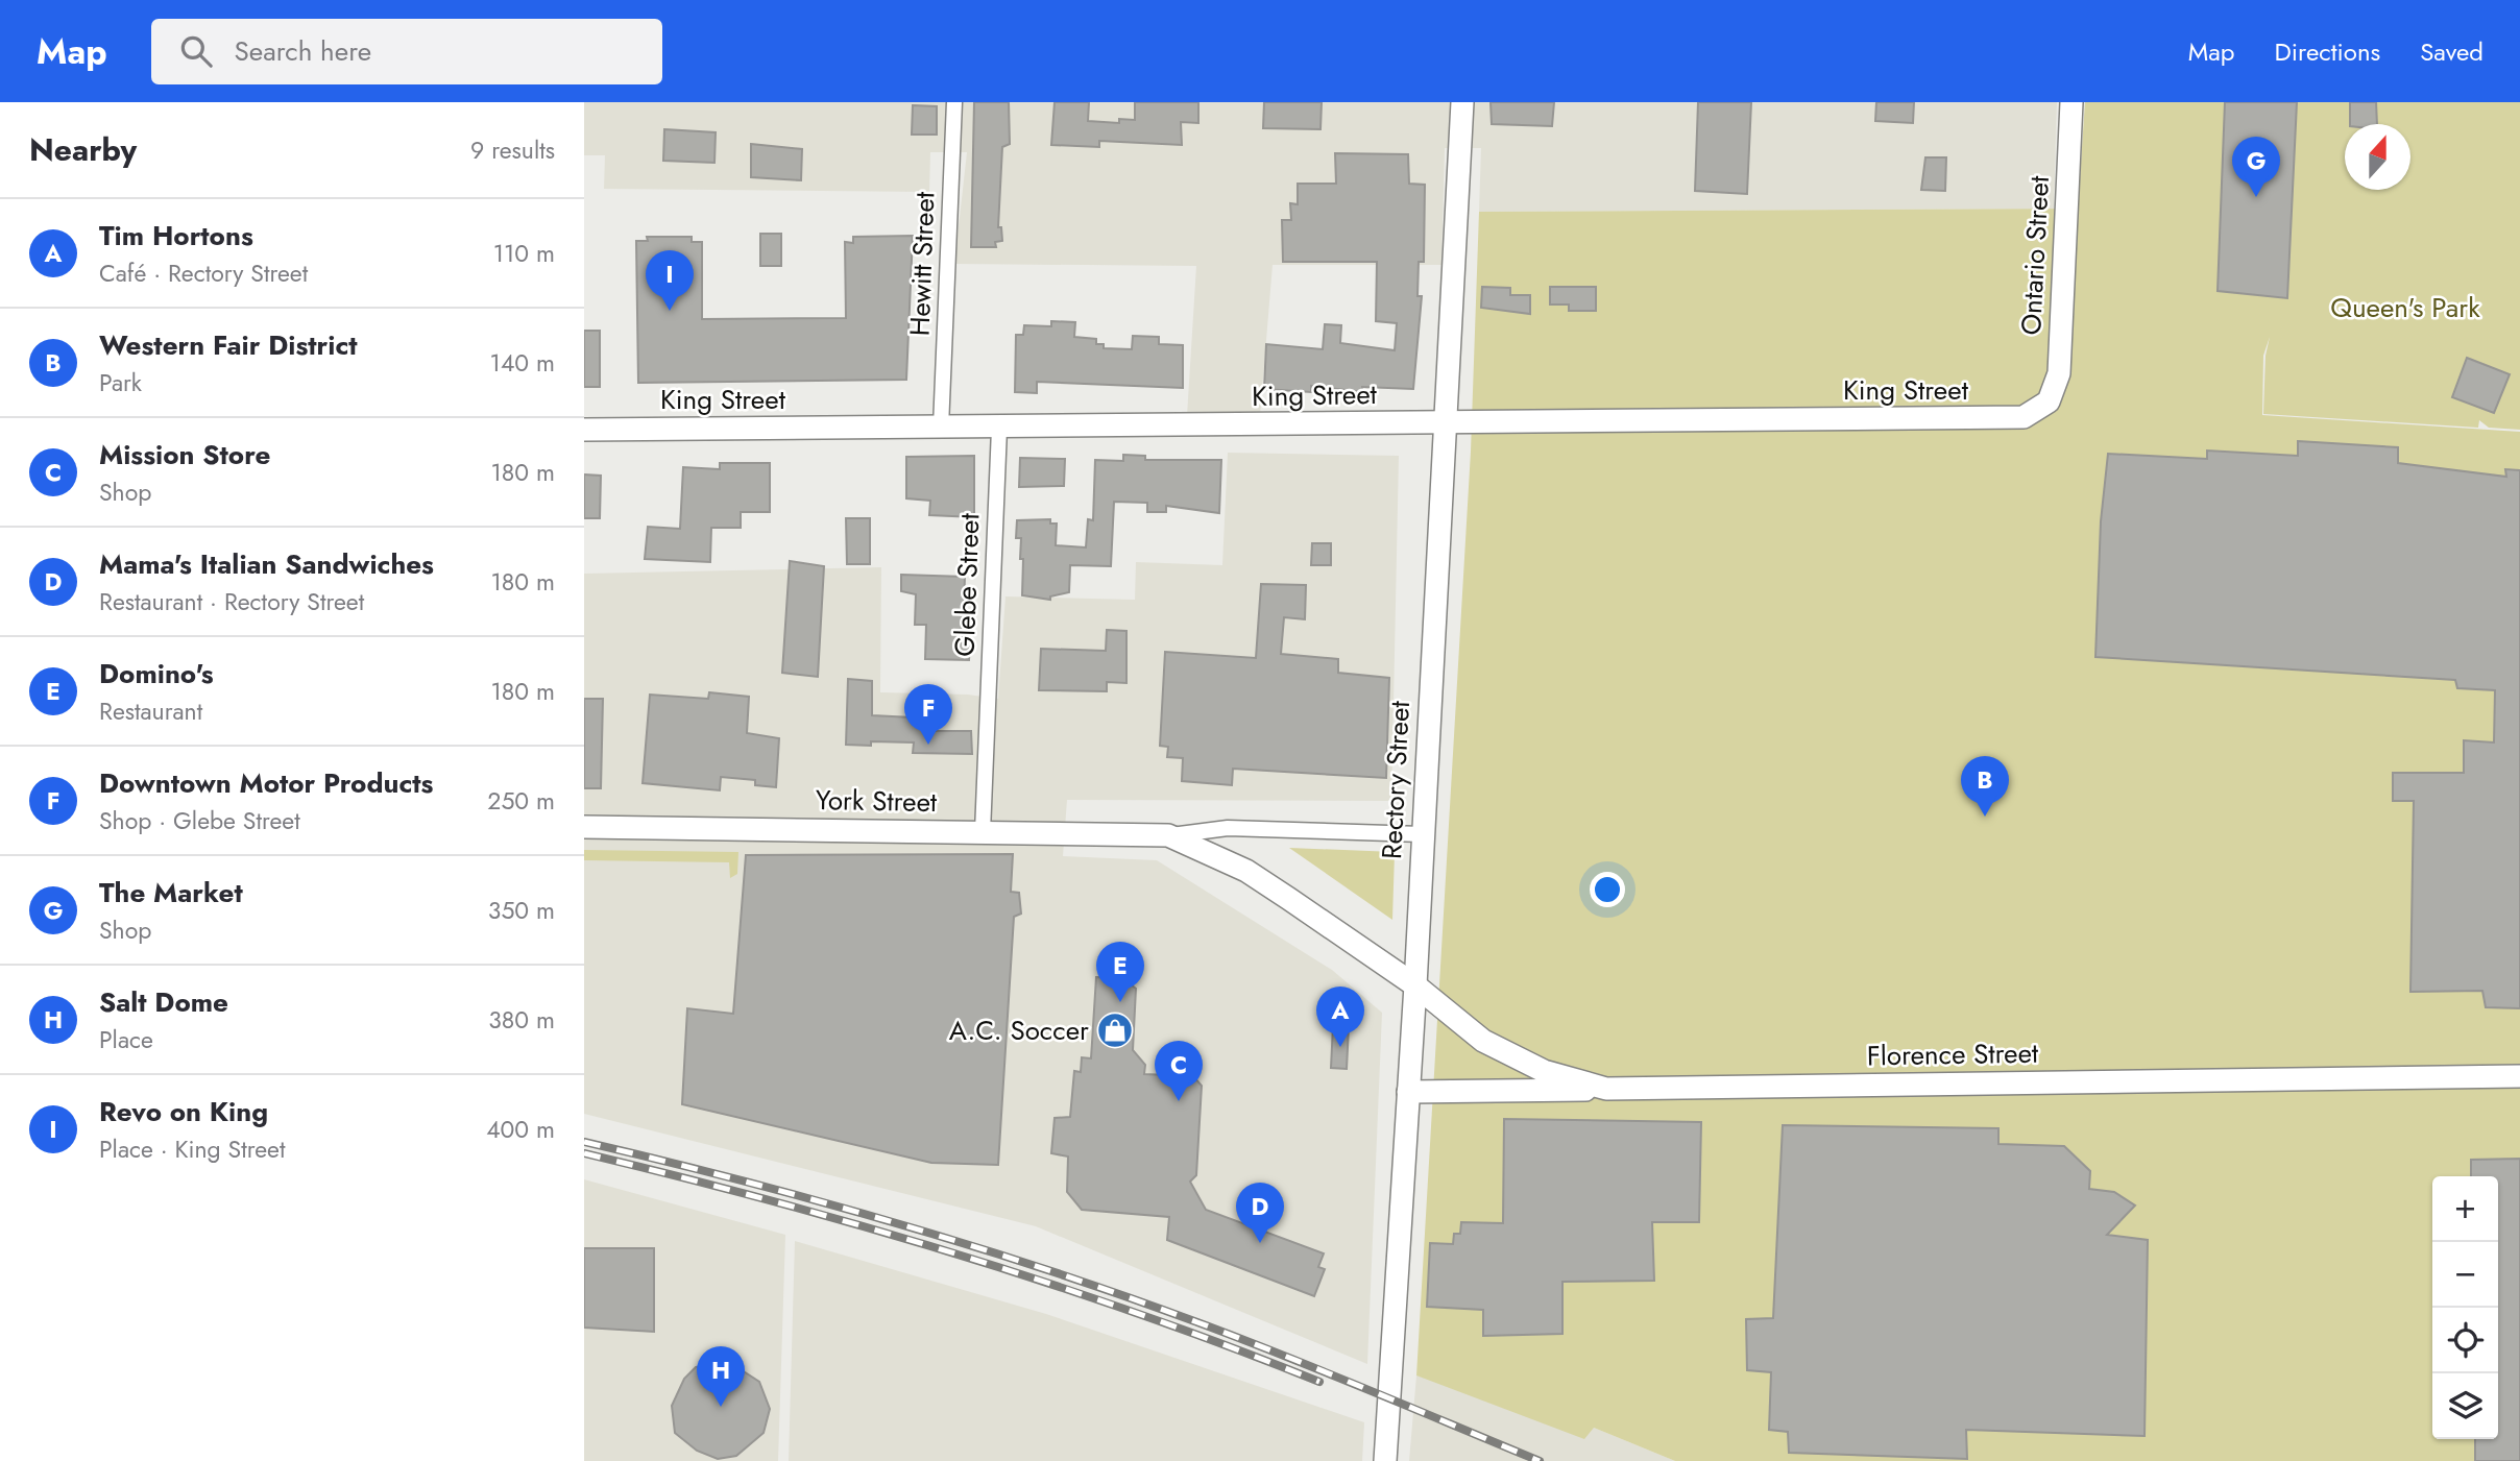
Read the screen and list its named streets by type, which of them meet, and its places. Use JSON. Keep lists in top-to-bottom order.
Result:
{
  "streets": {
    "street": [
      "Ontario Street",
      "Hewitt Street",
      "King Street",
      "Glebe Street",
      "Rectory Street",
      "York Street",
      "Florence Street"
    ]
  },
  "crossings": [
    ["Ontario Street", "King Street"],
    ["Hewitt Street", "King Street"],
    ["King Street", "Glebe Street"],
    ["King Street", "Rectory Street"],
    ["Glebe Street", "York Street"],
    ["Rectory Street", "York Street"],
    ["Rectory Street", "Florence Street"],
    ["York Street", "Florence Street"]
  ],
  "parks": ["Queen's Park"],
  "places": {
    "shop": ["A.C. Soccer"]
  },
  "north": "top",
  "page": {
    "header": "Map",
    "search": "Search here",
    "nav": ["Map", "Directions", "Saved"],
    "heading": ["Nearby", "9 results"],
    "pins": [
      "G",
      "I",
      "F",
      "B",
      "E",
      "A",
      "C",
      "D",
      "H"
    ],
    "list": [
      {
        "mark": "A",
        "name": "Tim Hortons",
        "note": "Café · Rectory Street",
        "value": "110 m"
      },
      {
        "mark": "B",
        "name": "Western Fair District",
        "note": "Park",
        "value": "140 m"
      },
      {
        "mark": "C",
        "name": "Mission Store",
        "note": "Shop",
        "value": "180 m"
      },
      {
        "mark": "D",
        "name": "Mama's Italian Sandwiches",
        "note": "Restaurant · Rectory Street",
        "value": "180 m"
      },
      {
        "mark": "E",
        "name": "Domino's",
        "note": "Restaurant",
        "value": "180 m"
      },
      {
        "mark": "F",
        "name": "Downtown Motor Products",
        "note": "Shop · Glebe Street",
        "value": "250 m"
      },
      {
        "mark": "G",
        "name": "The Market",
        "note": "Shop",
        "value": "350 m"
      },
      {
        "mark": "H",
        "name": "Salt Dome",
        "note": "Place",
        "value": "380 m"
      },
      {
        "mark": "I",
        "name": "Revo on King",
        "note": "Place · King Street",
        "value": "400 m"
      }
    ],
    "map_buttons": ["+", "−"]
  }
}
